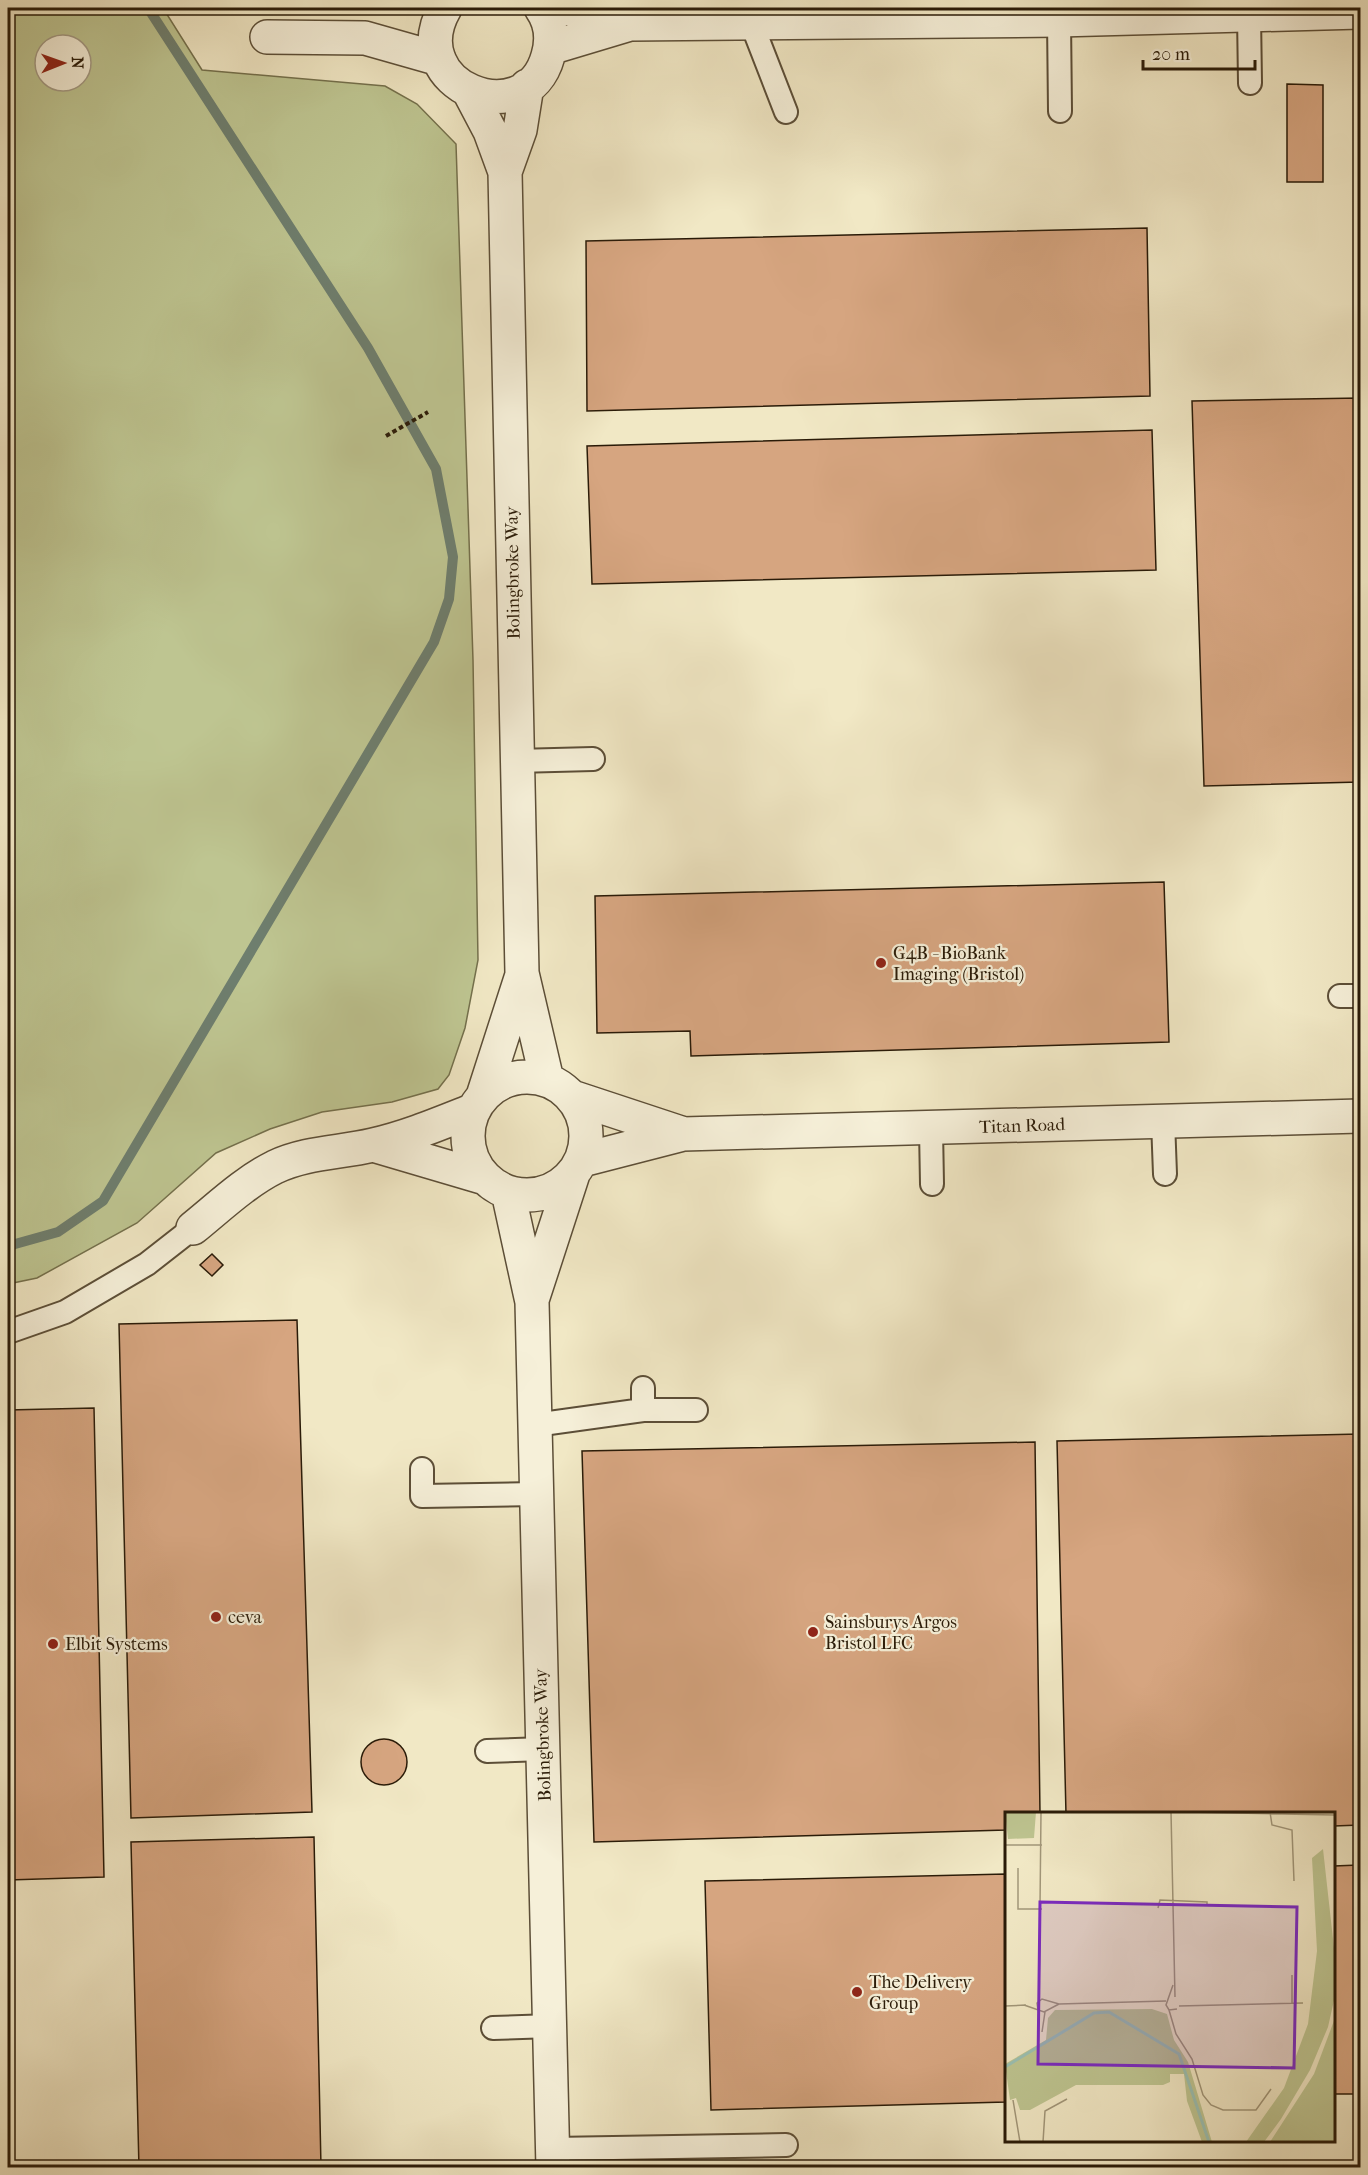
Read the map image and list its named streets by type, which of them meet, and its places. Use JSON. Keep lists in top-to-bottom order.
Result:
{
  "streets": {
    "street": ["Bolingbroke Way", "Titan Road"]
  },
  "crossings": [
    ["Bolingbroke Way", "Titan Road"]
  ],
  "places": [
    "G4B - BioBank Imaging (Bristol)",
    "ceva",
    "Sainsburys Argos Bristol LFC",
    "Elbit Systems",
    "The Delivery Group"
  ],
  "scale_bar": "20 m",
  "north": "right"
}
